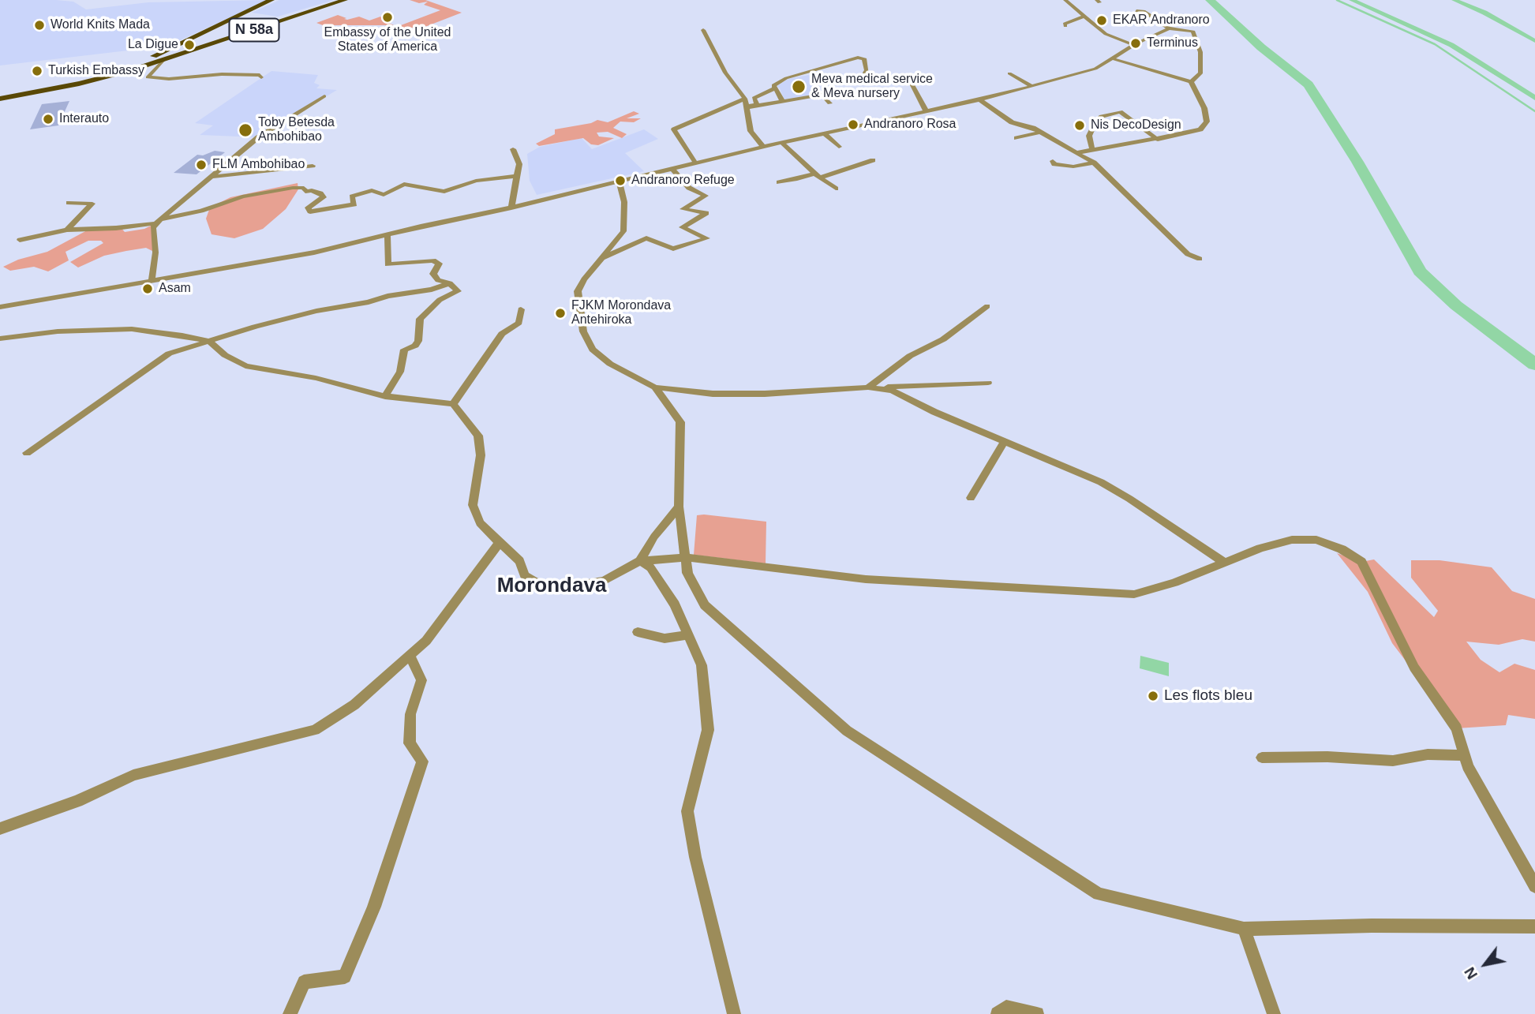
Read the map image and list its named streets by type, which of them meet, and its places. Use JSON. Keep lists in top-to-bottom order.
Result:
{
  "streets": {
    "main road": ["N 58a"]
  },
  "districts": ["Morondava"],
  "places": [
    "Embassy of the United States of America",
    "EKAR Andranoro",
    "World Knits Mada",
    "Terminus",
    "La Digue",
    "Turkish Embassy",
    "Meva medical service & Meva nursery",
    "Interauto",
    "Andranoro Rosa",
    "Nis DecoDesign",
    "Toby Betesda Ambohibao",
    "FLM Ambohibao",
    "Andranoro Refuge",
    "Asam",
    "FJKM Morondava Antehiroka",
    "Les flots bleu"
  ],
  "north": "bottom left"
}
